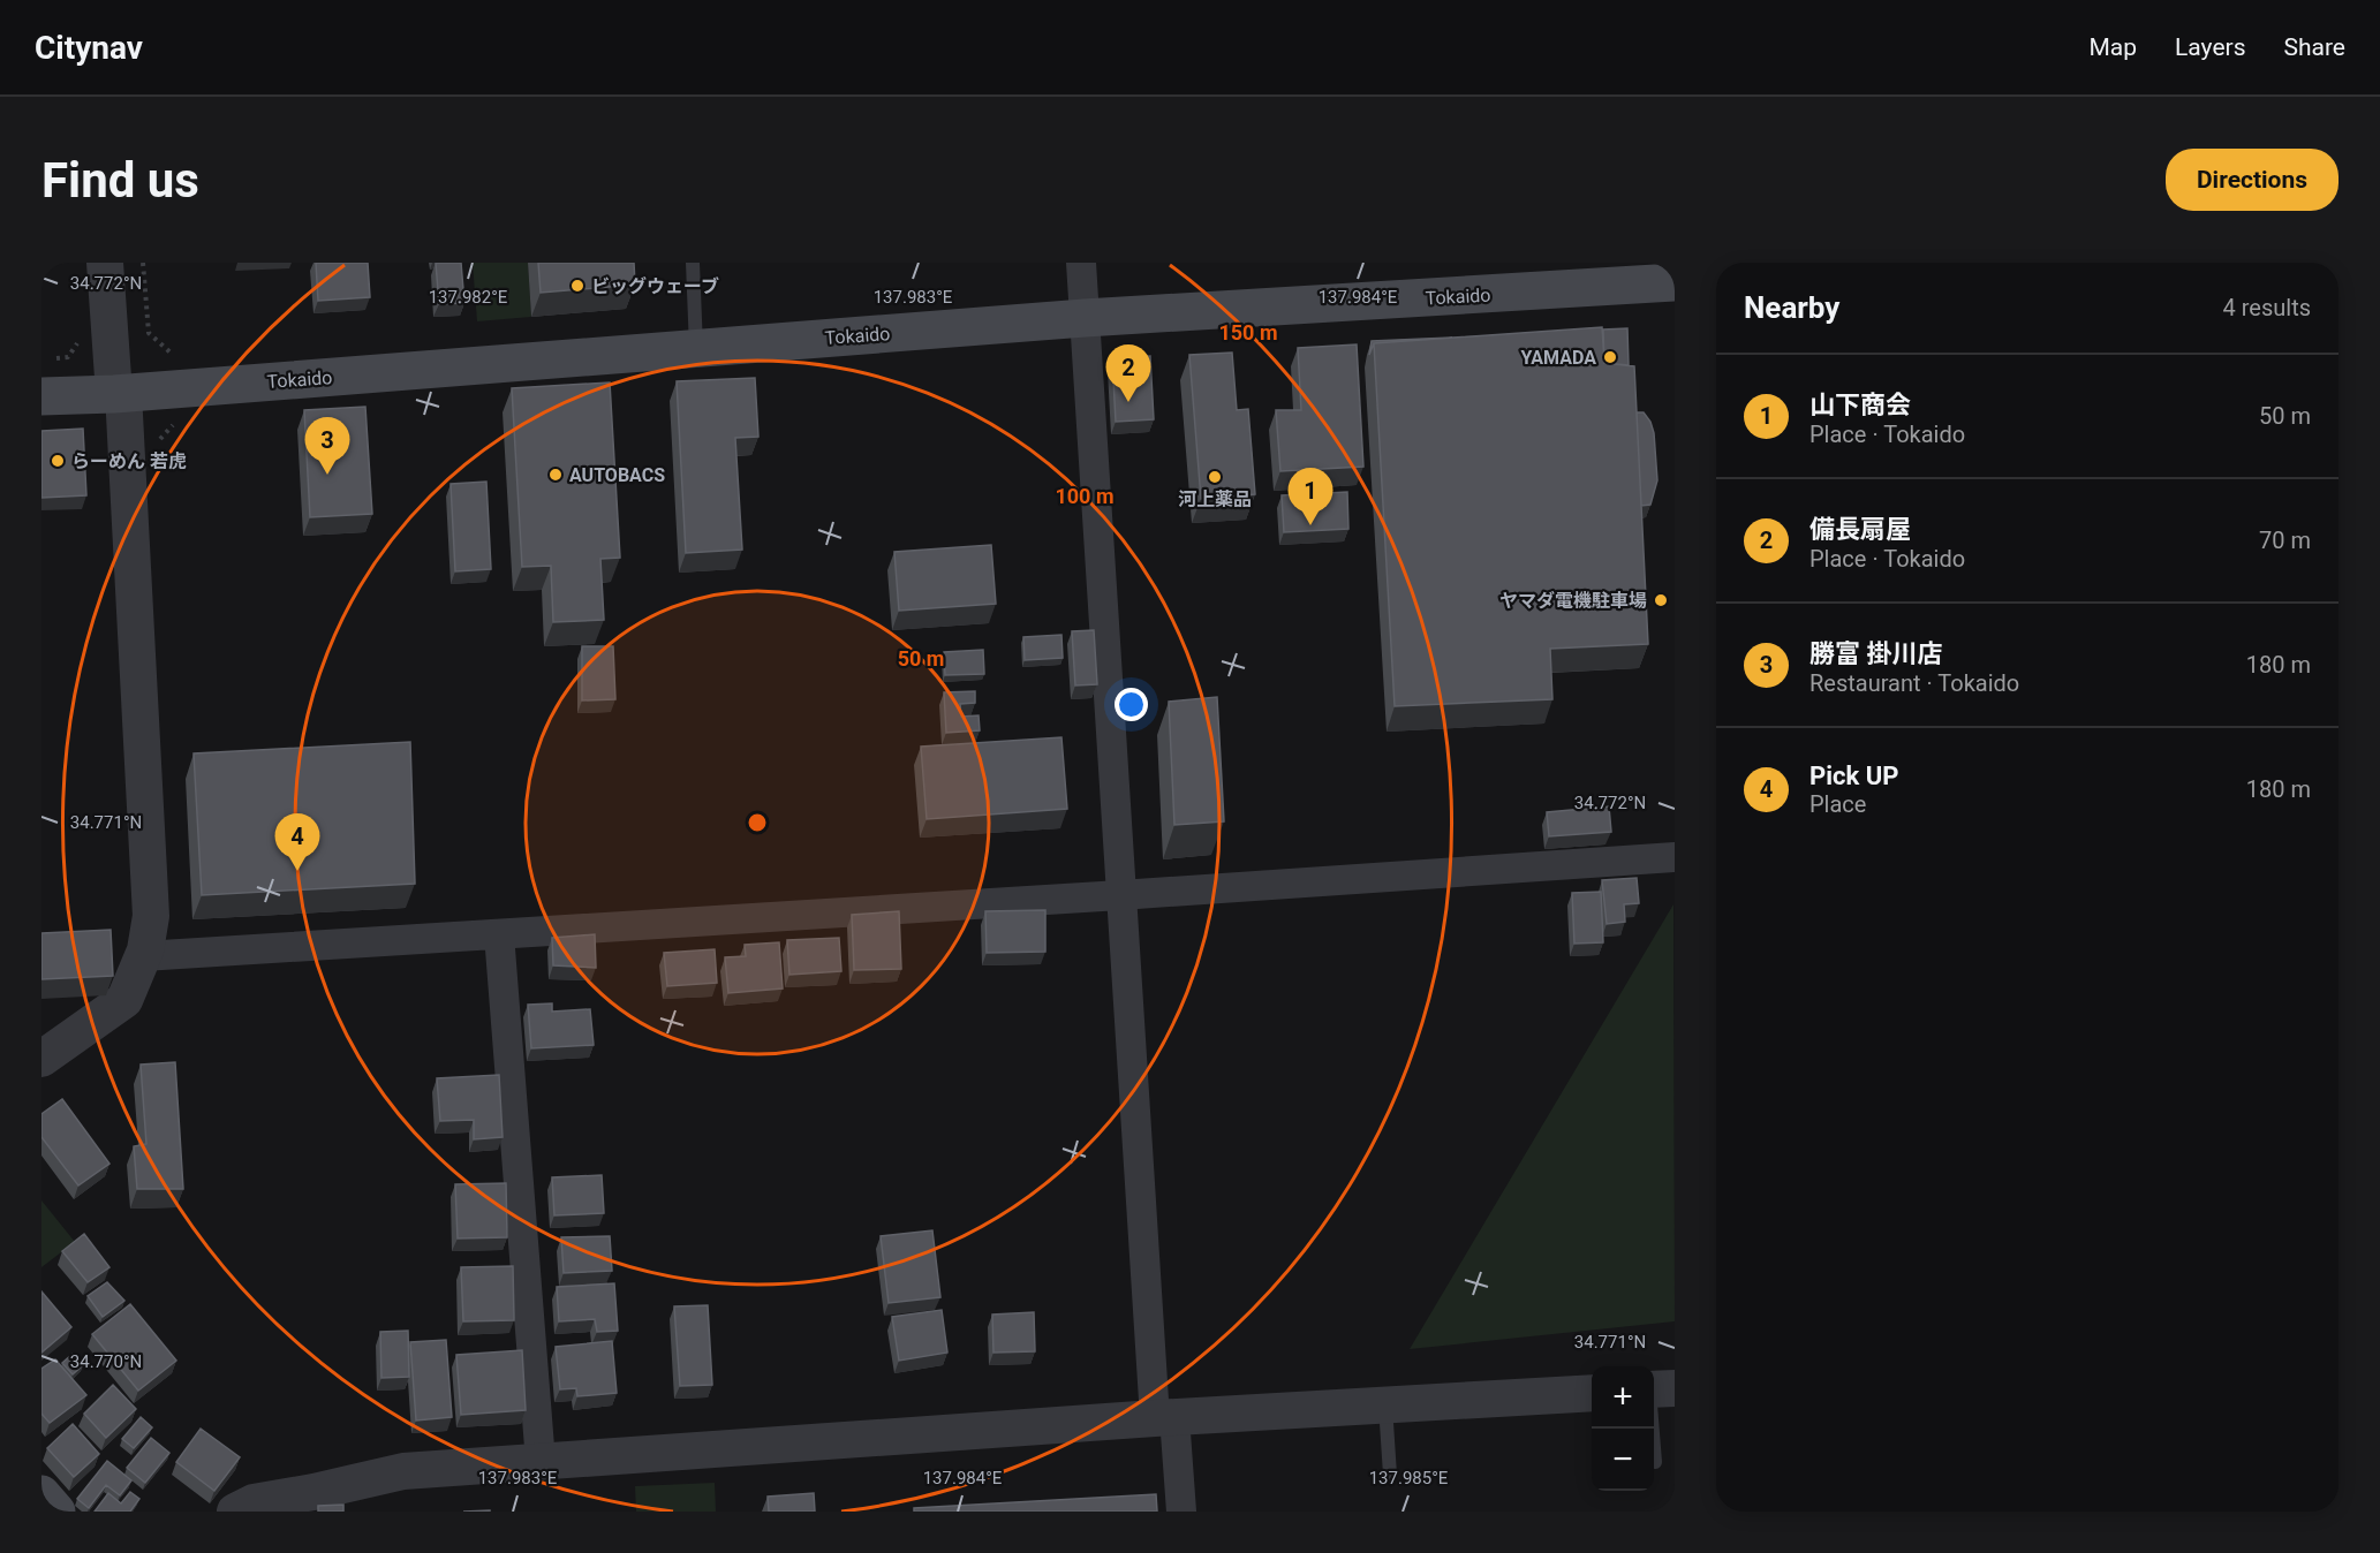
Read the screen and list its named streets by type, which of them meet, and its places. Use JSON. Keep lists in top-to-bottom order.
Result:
{
  "streets": {
    "main road": ["Tokaido"]
  },
  "places": [
    "ビッグウェーブ",
    "YAMADA",
    "らーめん 若虎",
    "AUTOBACS",
    "河上薬品",
    "ヤマダ電機駐車場"
  ],
  "page": {
    "header": "Citynav",
    "nav": ["Map", "Layers", "Share"],
    "buttons": "Directions",
    "title": "Find us",
    "heading": ["Nearby", "4 results"],
    "pins": [
      "2",
      "3",
      "1",
      "4"
    ],
    "list": [
      {
        "mark": "1",
        "name": "山下商会",
        "note": "Place · Tokaido",
        "value": "50 m"
      },
      {
        "mark": "2",
        "name": "備長扇屋",
        "note": "Place · Tokaido",
        "value": "70 m"
      },
      {
        "mark": "3",
        "name": "勝富 掛川店",
        "note": "Restaurant · Tokaido",
        "value": "180 m"
      },
      {
        "mark": "4",
        "name": "Pick UP",
        "note": "Place",
        "value": "180 m"
      }
    ],
    "map_buttons": ["+", "−"]
  },
  "coordinates": [
    "34.772°N",
    "137.982°E",
    "137.983°E",
    "137.984°E",
    "34.771°N",
    "34.770°N",
    "137.985°E"
  ],
  "rings": ["150 m", "100 m", "50 m"]
}
